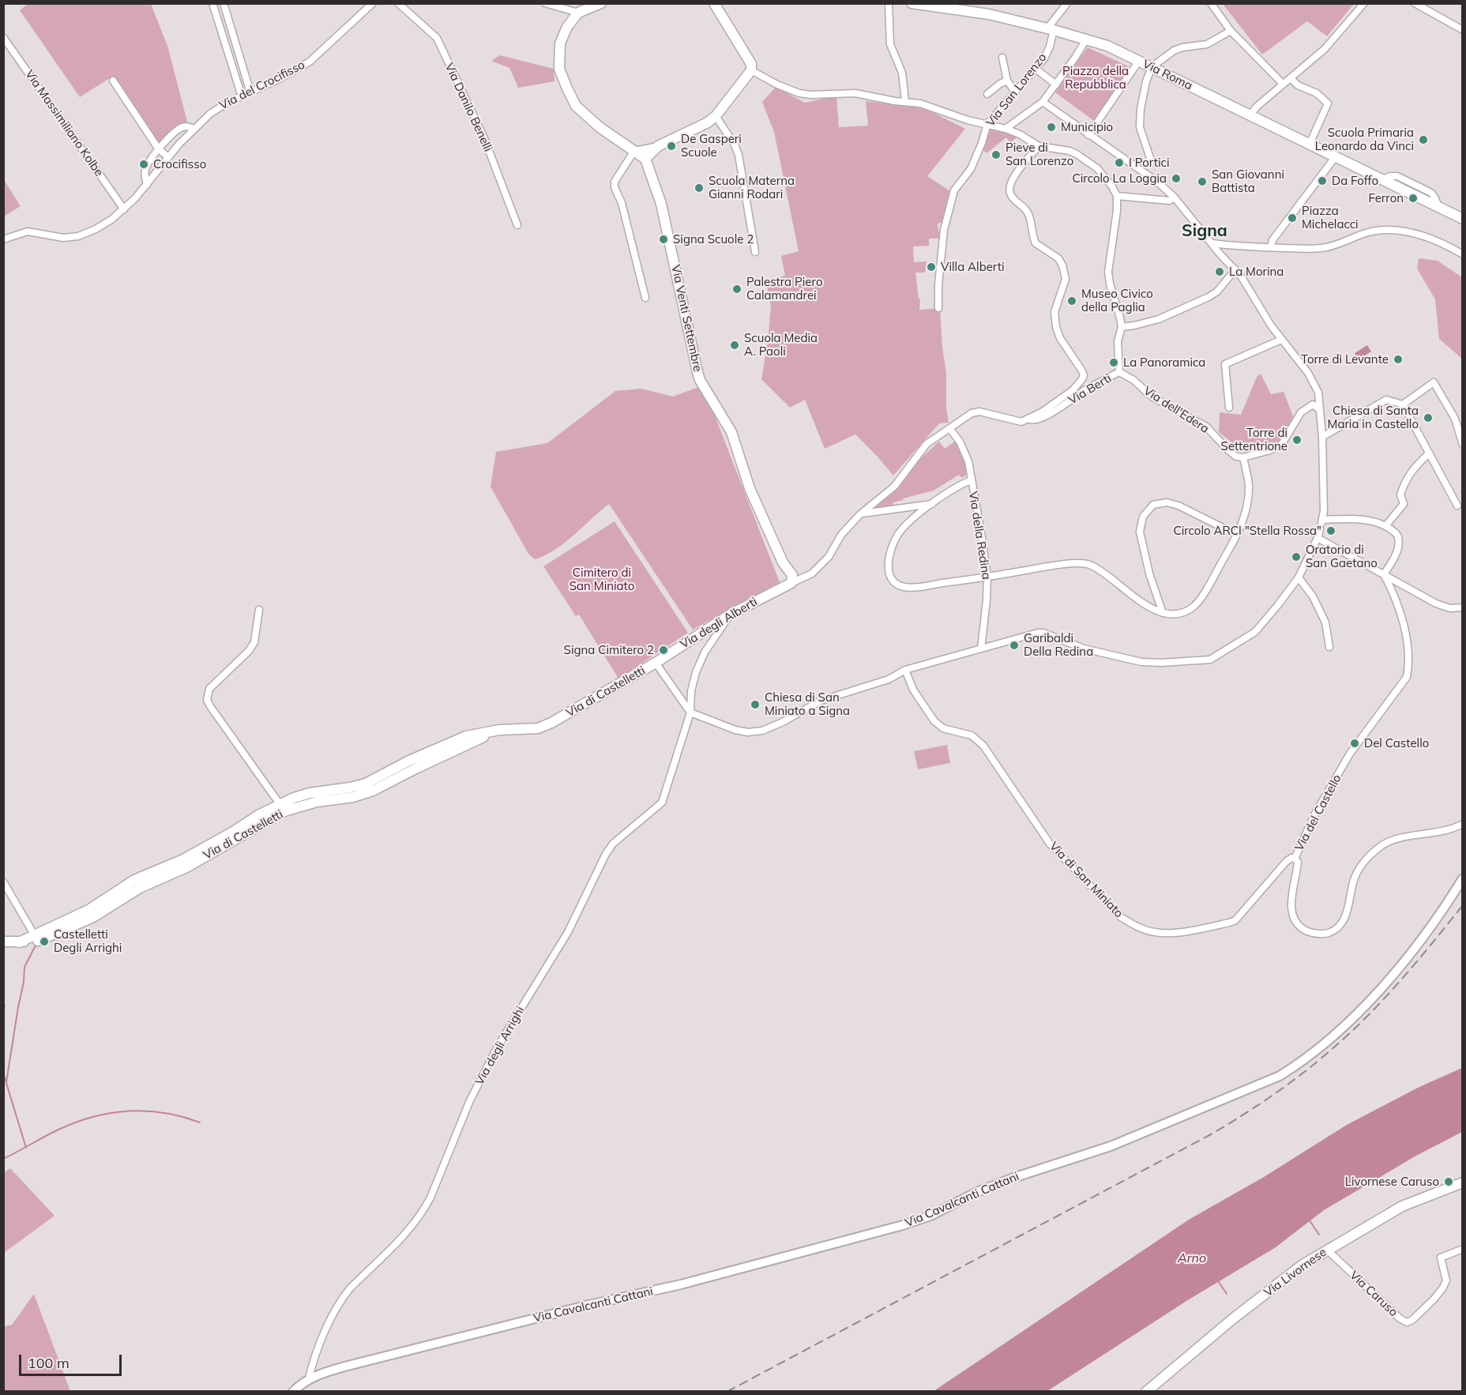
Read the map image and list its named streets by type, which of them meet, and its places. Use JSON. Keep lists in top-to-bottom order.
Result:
{
  "streets": {
    "main road": [
      "Via Roma",
      "Via Venti Settembre",
      "Via degli Alberti",
      "Via di Castelletti",
      "Via Livornese"
    ],
    "street": [
      "Via del Crocifisso",
      "Via San Lorenzo",
      "Via Danilo Benelli",
      "Via Massimiliano Kolbe",
      "Via Berti",
      "Via dell'Edera",
      "Via della Redina",
      "Via del Castello",
      "Via di San Miniato",
      "Via degli Arrighi",
      "Via Cavalcanti Cattani",
      "Via Caruso"
    ]
  },
  "crossings": [
    ["Via Roma", "Via San Lorenzo"],
    ["Via del Crocifisso", "Via Massimiliano Kolbe"],
    ["Via Venti Settembre", "Via degli Alberti"],
    ["Via Berti", "Via dell'Edera"],
    ["Via Berti", "Via degli Alberti"],
    ["Via della Redina", "Via degli Alberti"],
    ["Via degli Alberti", "Via di Castelletti"],
    ["Via degli Alberti", "Via degli Arrighi"],
    ["Via del Castello", "Via di San Miniato"],
    ["Via degli Arrighi", "Via Cavalcanti Cattani"],
    ["Via Livornese", "Via Caruso"]
  ],
  "districts": ["Signa"],
  "water": ["Arno"],
  "parks": ["Piazza della Repubblica", "Cimitero di San Miniato"],
  "places": [
    "Municipio",
    "Scuola Primaria Leonardo da Vinci",
    "De Gasperi Scuole",
    "Pieve di San Lorenzo",
    "I Portici",
    "Crocifisso",
    "Circolo La Loggia",
    "Da Foffo",
    "San Giovanni Battista",
    "Scuola Materna Gianni Rodari",
    "Ferron",
    "Piazza Michelacci",
    "Signa Scuole 2",
    "Villa Alberti",
    "La Morina",
    "Palestra Piero Calamandrei",
    "Museo Civico della Paglia",
    "Scuola Media A. Paoli",
    "Torre di Levante",
    "La Panoramica",
    "Chiesa di Santa Maria in Castello",
    "Torre di Settentrione",
    "Circolo ARCI \"Stella Rossa\"",
    "Oratorio di San Gaetano",
    "Garibaldi Della Redina",
    "Signa Cimitero 2",
    "Chiesa di San Miniato a Signa",
    "Del Castello",
    "Castelletti Degli Arrighi",
    "Livornese Caruso"
  ],
  "scale_bar": "100 m"
}
